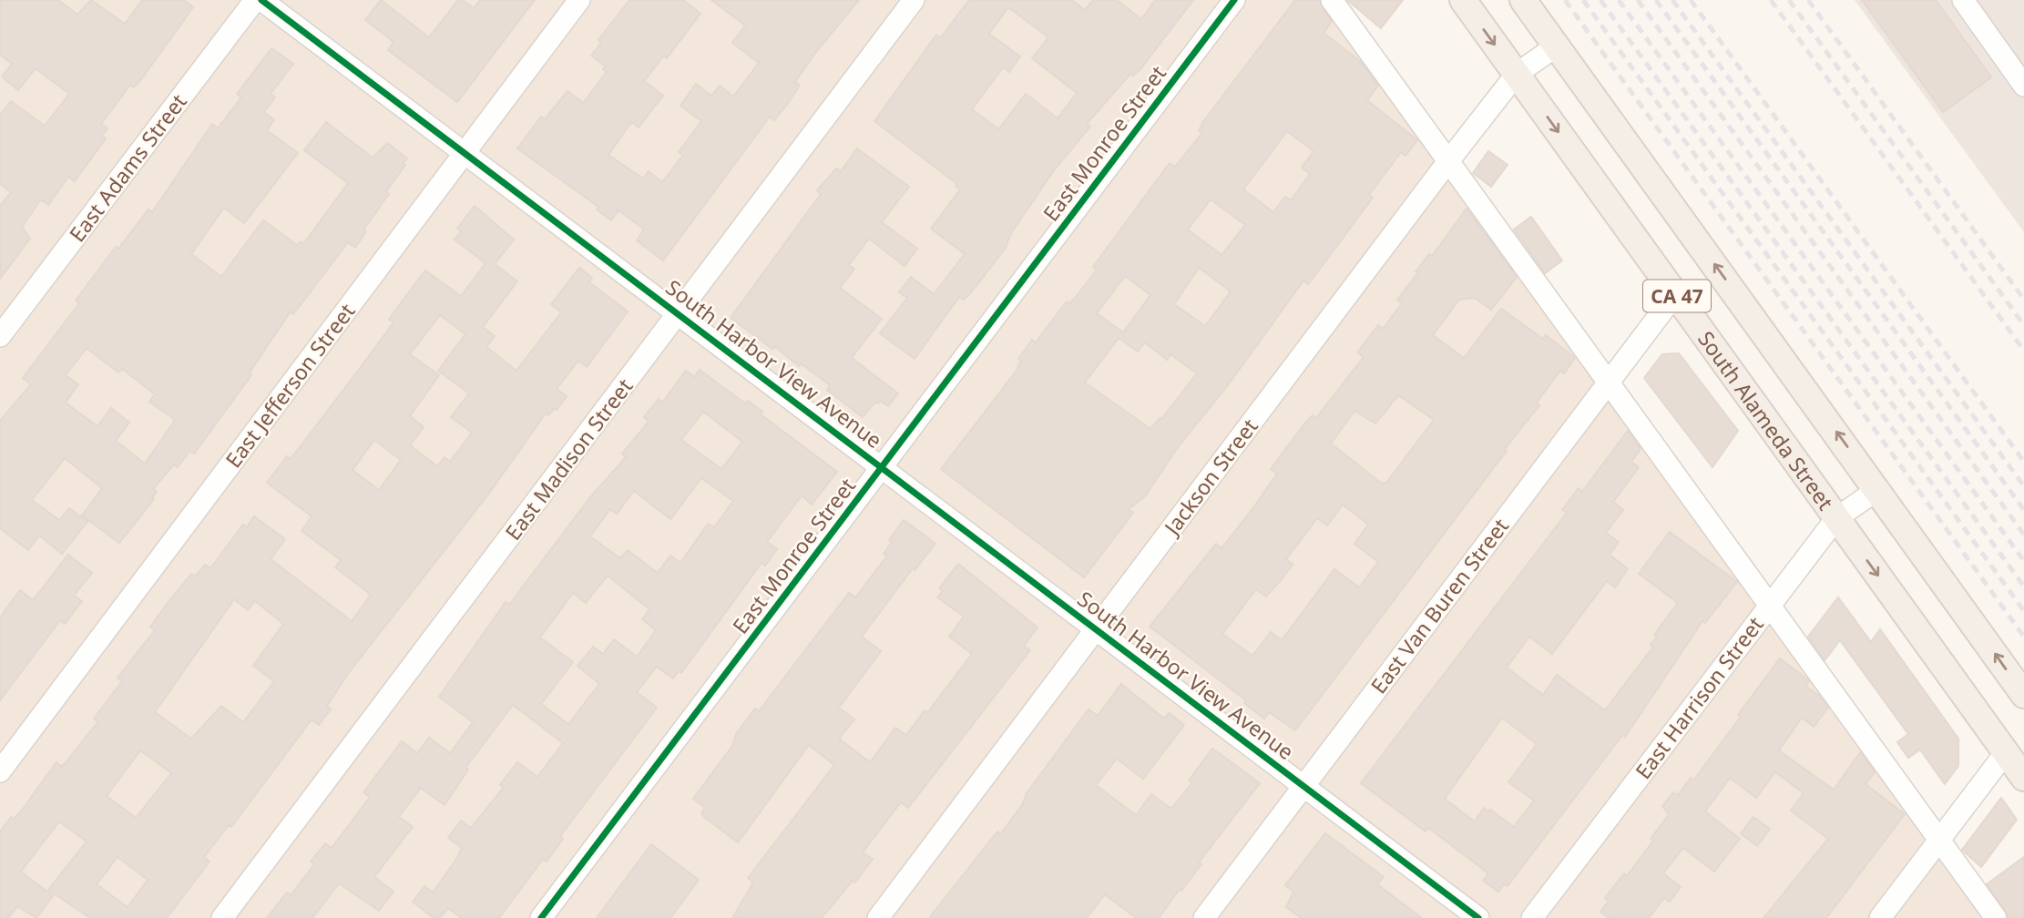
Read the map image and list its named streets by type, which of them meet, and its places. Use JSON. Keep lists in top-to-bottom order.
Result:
{
  "streets": {
    "main road": ["CA 47", "South Alameda Street"],
    "street": [
      "East Monroe Street",
      "East Adams Street",
      "South Harbor View Avenue",
      "East Jefferson Street",
      "East Madison Street",
      "Jackson Street",
      "East Van Buren Street",
      "East Harrison Street"
    ]
  },
  "crossings": [
    ["East Monroe Street", "South Harbor View Avenue"],
    ["CA 47", "Jackson Street"],
    ["CA 47", "East Harrison Street"],
    ["South Harbor View Avenue", "East Jefferson Street"],
    ["South Harbor View Avenue", "East Madison Street"],
    ["South Harbor View Avenue", "Jackson Street"],
    ["South Harbor View Avenue", "East Van Buren Street"],
    ["South Alameda Street", "Jackson Street"],
    ["South Alameda Street", "East Van Buren Street"],
    ["South Alameda Street", "East Harrison Street"]
  ]
}
